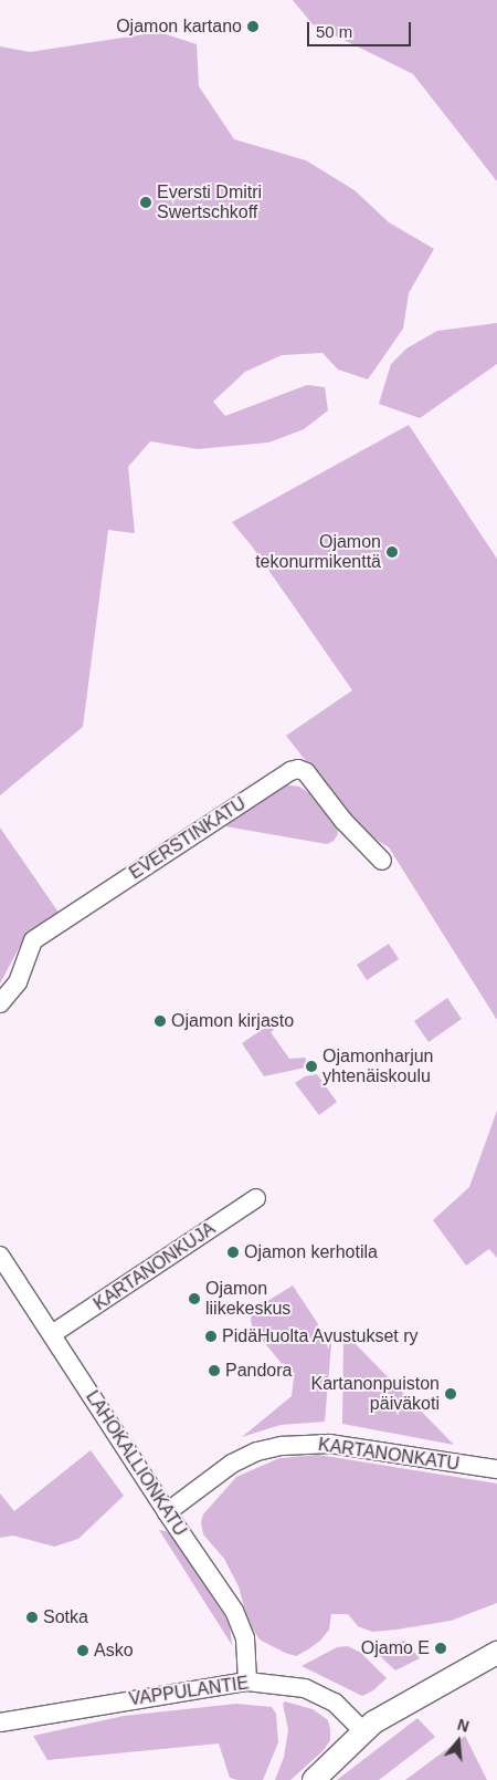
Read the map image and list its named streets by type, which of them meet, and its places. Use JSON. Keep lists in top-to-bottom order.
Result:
{
  "streets": {
    "street": [
      "EVERSTINKATU",
      "KARTANONKUJA",
      "KARTANONKATU",
      "LAHOKALLIONKATU",
      "VAPPULANTIE"
    ]
  },
  "crossings": [
    ["KARTANONKUJA", "LAHOKALLIONKATU"],
    ["KARTANONKATU", "LAHOKALLIONKATU"],
    ["LAHOKALLIONKATU", "VAPPULANTIE"]
  ],
  "places": [
    "Ojamon kartano",
    "Eversti Dmitri Swertschkoff",
    "Ojamon tekonurmikenttä",
    "Ojamon kirjasto",
    "Ojamonharjun yhtenäiskoulu",
    "Ojamon kerhotila",
    "Ojamon liikekeskus",
    "PidäHuolta Avustukset ry",
    "Pandora",
    "Kartanonpuiston päiväkoti",
    "Sotka",
    "Ojamo E",
    "Asko"
  ],
  "scale_bar": "50 m",
  "north": "top"
}
